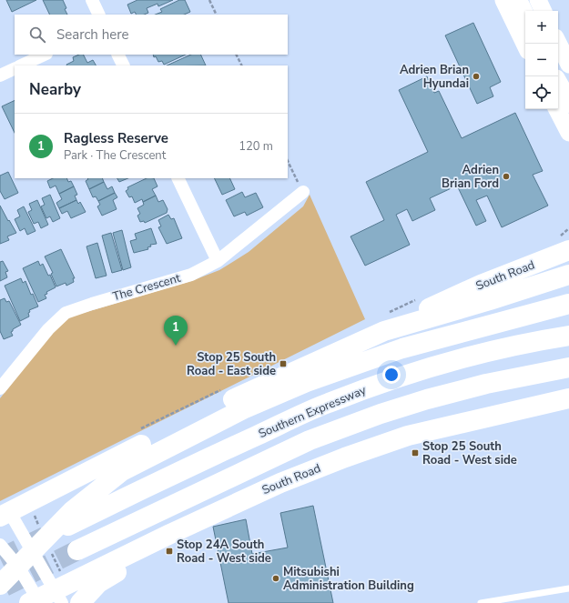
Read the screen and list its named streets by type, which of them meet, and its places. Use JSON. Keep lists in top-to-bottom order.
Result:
{
  "streets": {
    "highway": ["South Road", "Southern Expressway"],
    "street": ["The Crescent"]
  },
  "places": {
    "other": ["Adrien Brian Hyundai", "Adrien Brian Ford", "Mitsubishi Administration Building"],
    "transit": ["Stop 25 South Road - East side", "Stop 25 South Road - West side", "Stop 24A South Road - West side"]
  },
  "page": {
    "map_buttons": ["+", "−"],
    "search": "Search here",
    "heading": "Nearby",
    "list": [
      {
        "mark": "1",
        "name": "Ragless Reserve",
        "note": "Park · The Crescent",
        "value": "120 m"
      }
    ],
    "pins": "1"
  }
}
